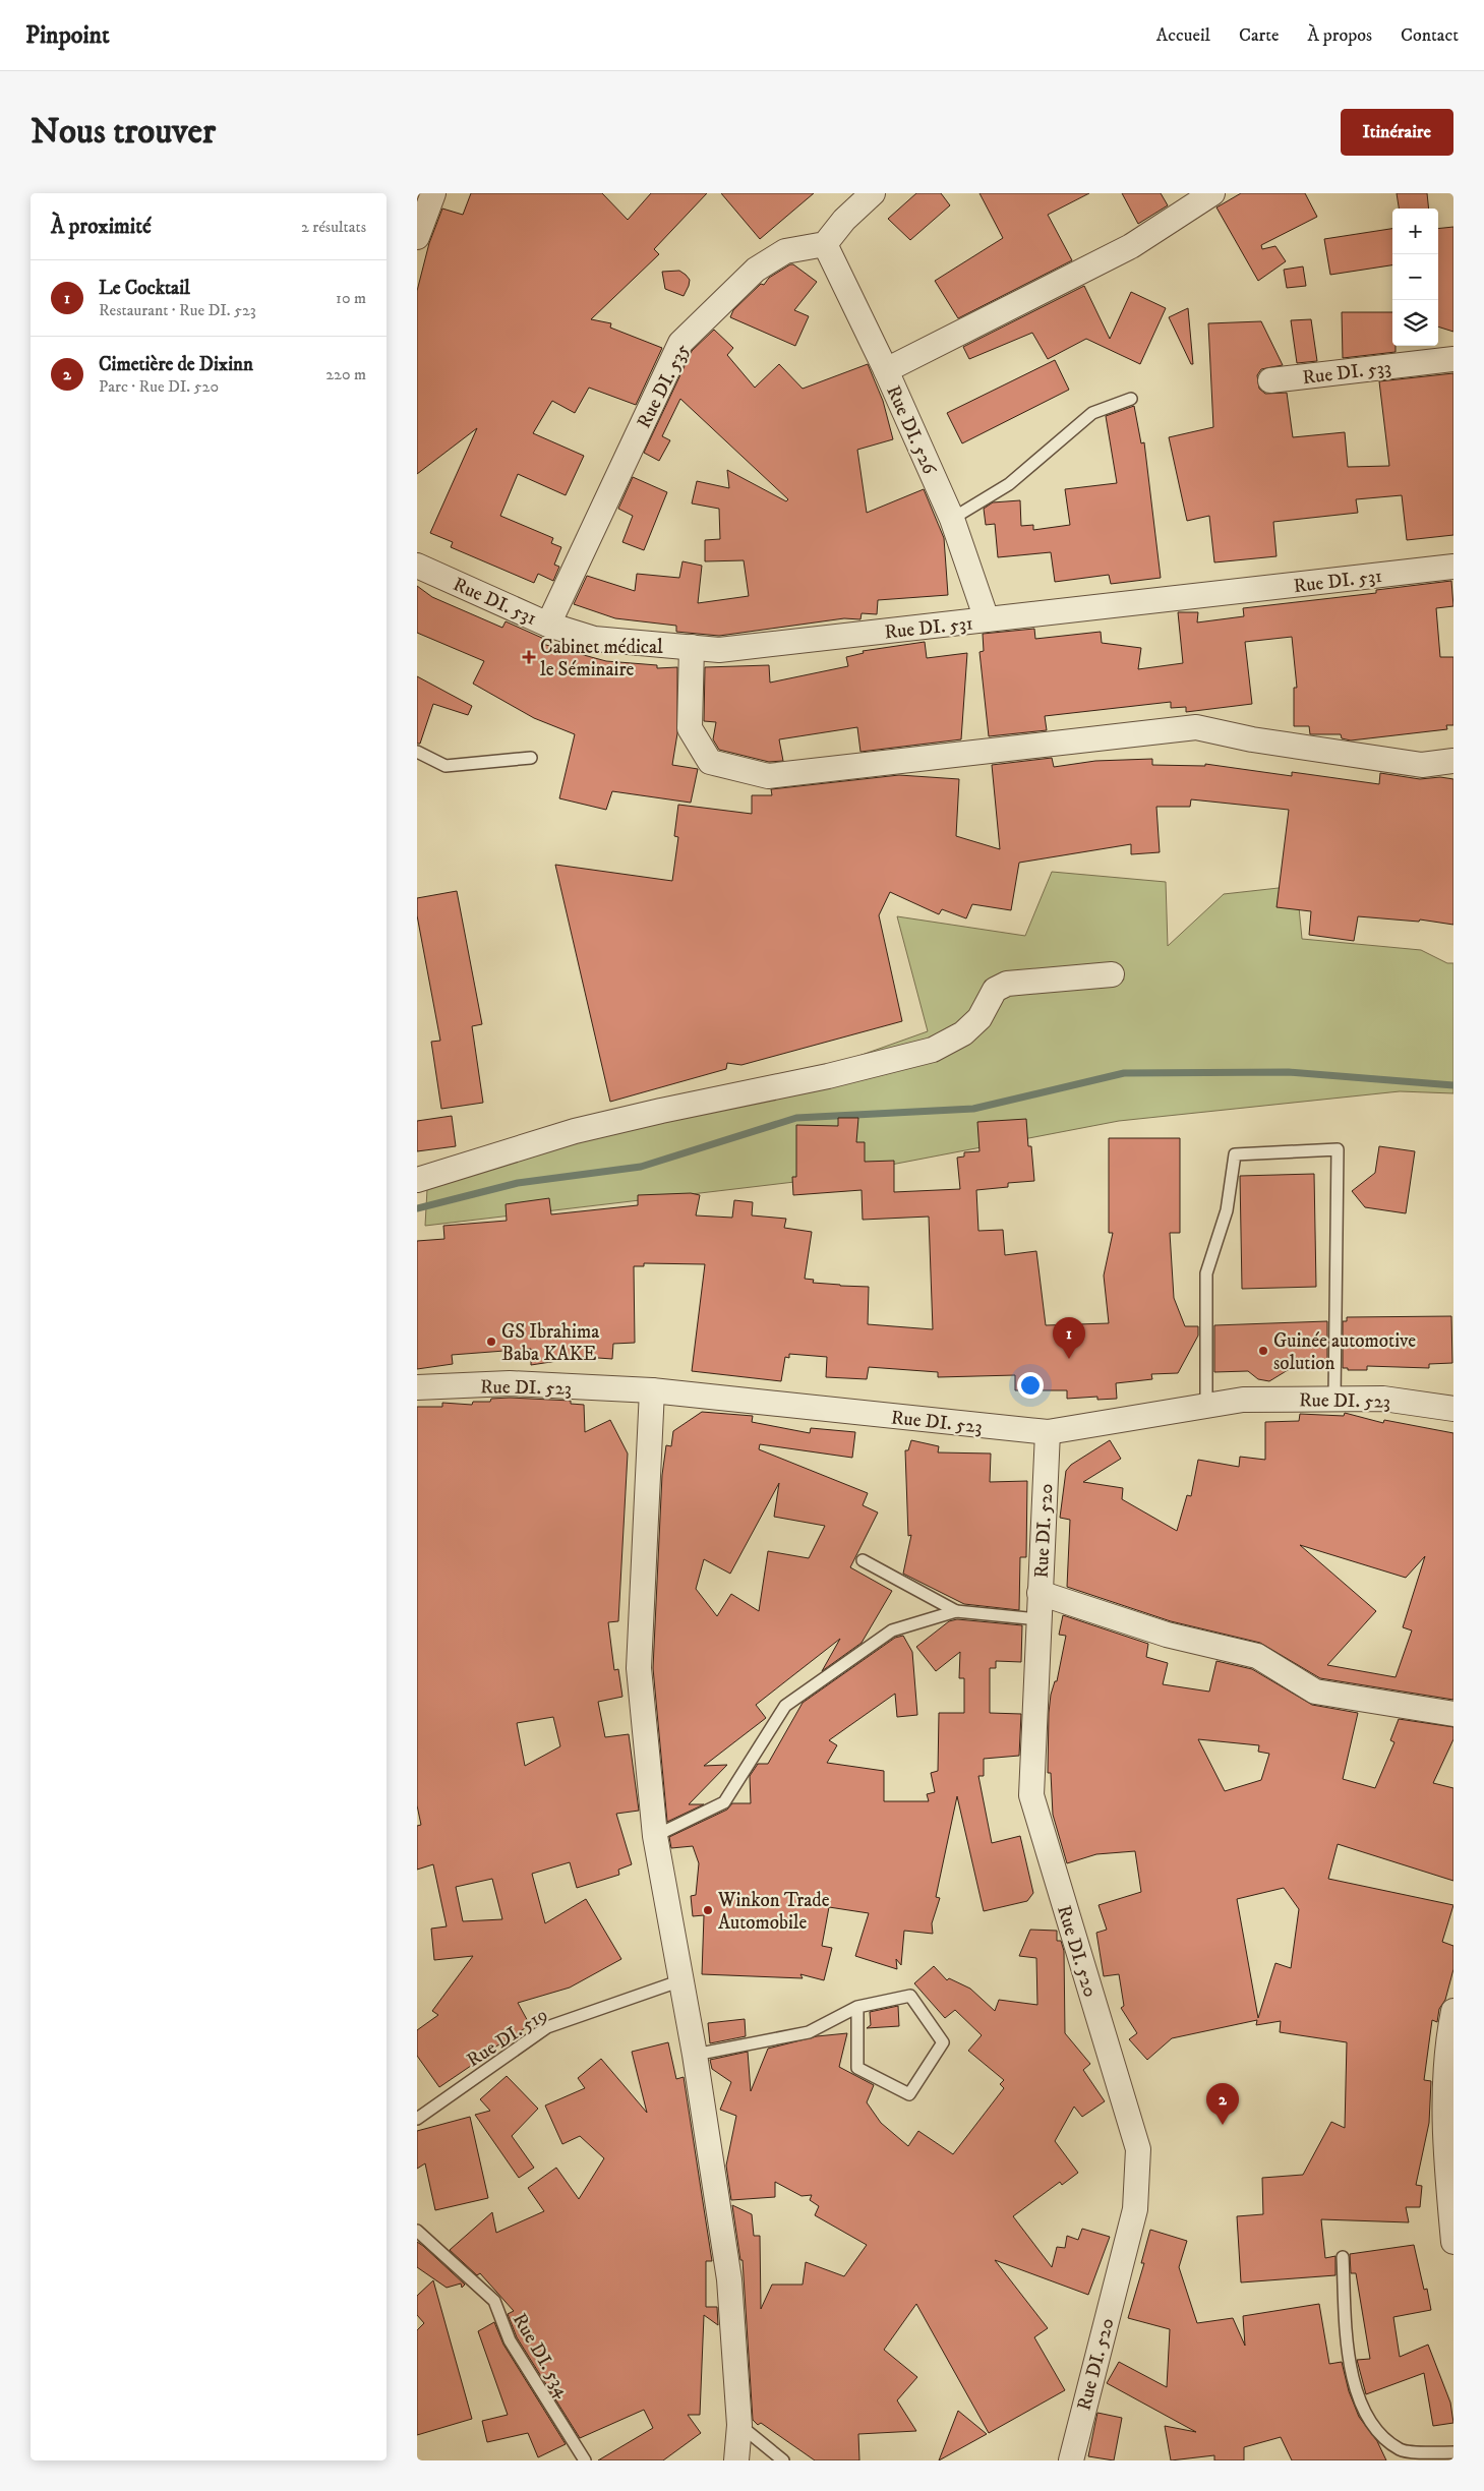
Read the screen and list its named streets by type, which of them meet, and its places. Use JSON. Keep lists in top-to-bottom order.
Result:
{
  "streets": {
    "street": [
      "Rue DI. 533",
      "Rue DI. 535",
      "Rue DI. 526",
      "Rue DI. 531",
      "Rue DI. 523",
      "Rue DI. 520"
    ],
    "lane": ["Rue DI. 519", "Rue DI. 534"]
  },
  "crossings": [
    ["Rue DI. 535", "Rue DI. 526"],
    ["Rue DI. 535", "Rue DI. 531"],
    ["Rue DI. 526", "Rue DI. 531"],
    ["Rue DI. 523", "Rue DI. 520"]
  ],
  "places": {
    "health": ["Cabinet médical le Séminaire"],
    "other": ["GS Ibrahima Baba KAKE", "Guinée automotive solution", "Winkon Trade Automobile"]
  },
  "page": {
    "header": "Pinpoint",
    "nav": [
      "Accueil",
      "Carte",
      "À propos",
      "Contact"
    ],
    "buttons": "Itinéraire",
    "title": "Nous trouver",
    "heading": ["À proximité", "2 résultats"],
    "map_buttons": ["+", "−"],
    "list": [
      {
        "mark": "1",
        "name": "Le Cocktail",
        "note": "Restaurant · Rue DI. 523",
        "value": "10 m"
      },
      {
        "mark": "2",
        "name": "Cimetière de Dixinn",
        "note": "Parc · Rue DI. 520",
        "value": "220 m"
      }
    ],
    "pins": ["1", "2"]
  }
}
